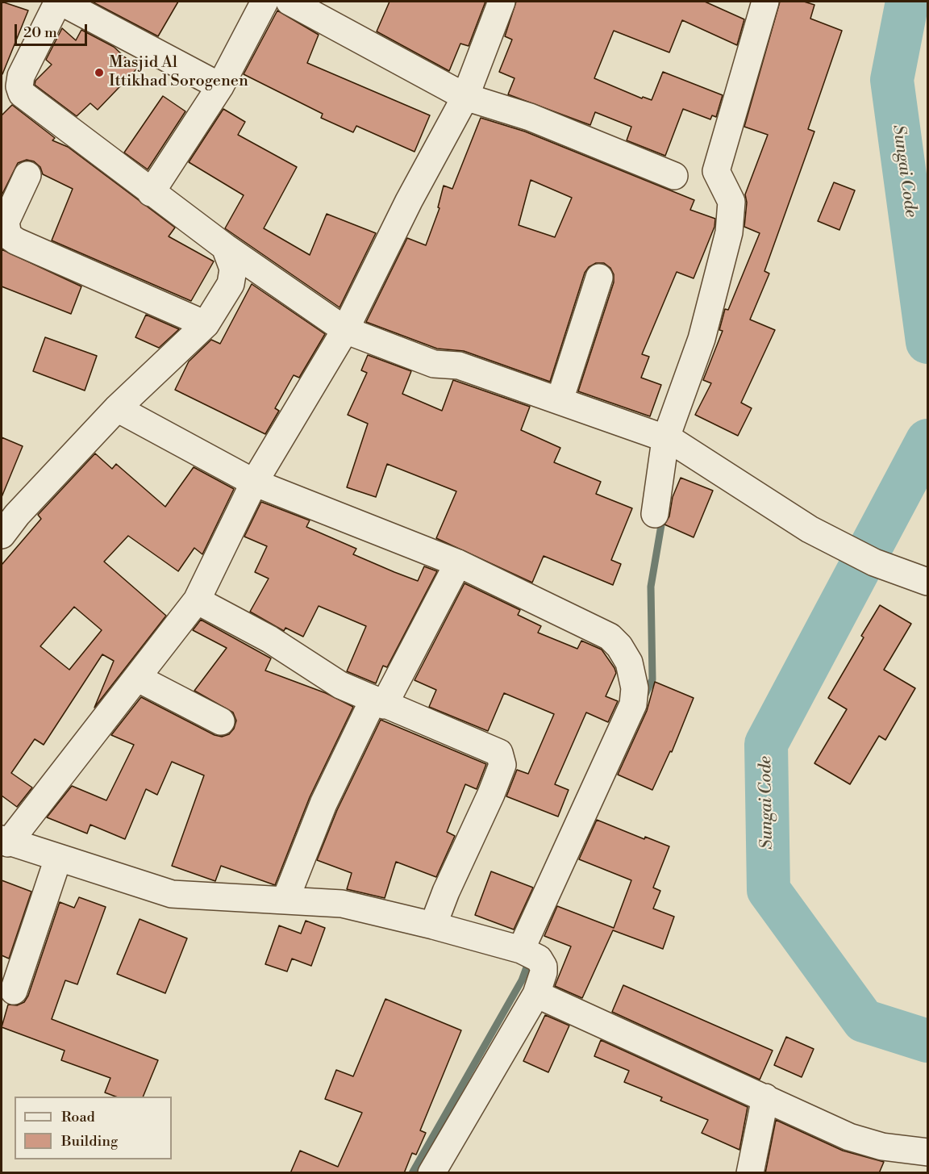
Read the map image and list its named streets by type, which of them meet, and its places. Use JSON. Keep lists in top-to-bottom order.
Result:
{
  "water": ["Sungai Code"],
  "places": ["Masjid Al Ittikhad Sorogenen"],
  "legend": ["Road", "Building"],
  "scale_bar": "20 m"
}
